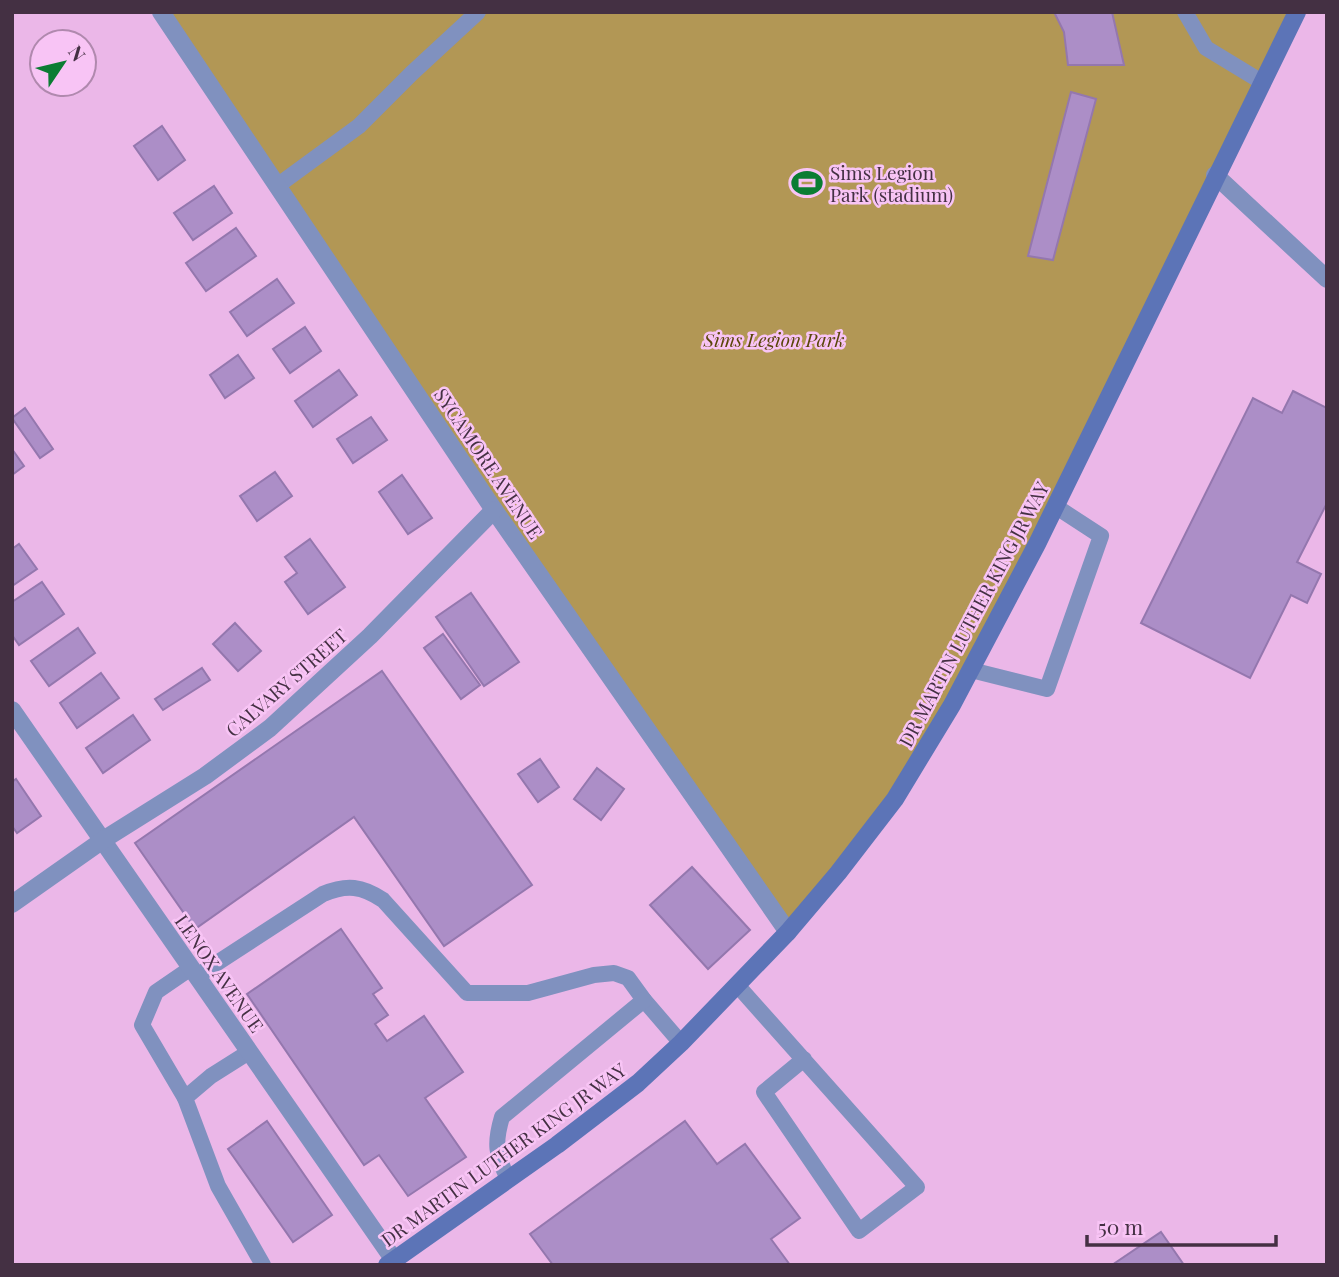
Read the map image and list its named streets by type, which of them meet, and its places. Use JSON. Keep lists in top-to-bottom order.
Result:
{
  "streets": {
    "main road": ["DR MARTIN LUTHER KING JR WAY"],
    "street": ["SYCAMORE AVENUE", "CALVARY STREET", "LENOX AVENUE"]
  },
  "crossings": [
    ["SYCAMORE AVENUE", "DR MARTIN LUTHER KING JR WAY"],
    ["SYCAMORE AVENUE", "CALVARY STREET"],
    ["DR MARTIN LUTHER KING JR WAY", "LENOX AVENUE"],
    ["CALVARY STREET", "LENOX AVENUE"]
  ],
  "parks": ["Sims Legion Park"],
  "places": {
    "sports": ["Sims Legion Park (stadium)"]
  },
  "scale_bar": "50 m",
  "north": "top right"
}
